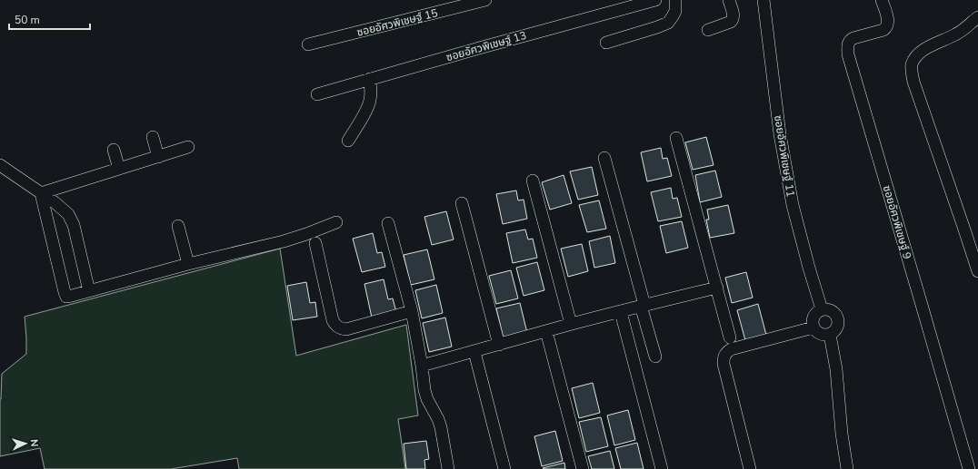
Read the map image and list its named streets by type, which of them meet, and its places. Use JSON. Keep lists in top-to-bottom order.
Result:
{
  "streets": {
    "street": [
      "ซอยอัศวพิเชษฐ์ 15",
      "ซอยอัศวพิเชษฐ์ 13",
      "ซอยอัศวพิเชษฐ์ 11",
      "ซอยอัศวพิเชษฐ์ 9"
    ]
  },
  "scale_bar": "50 m",
  "north": "right"
}
